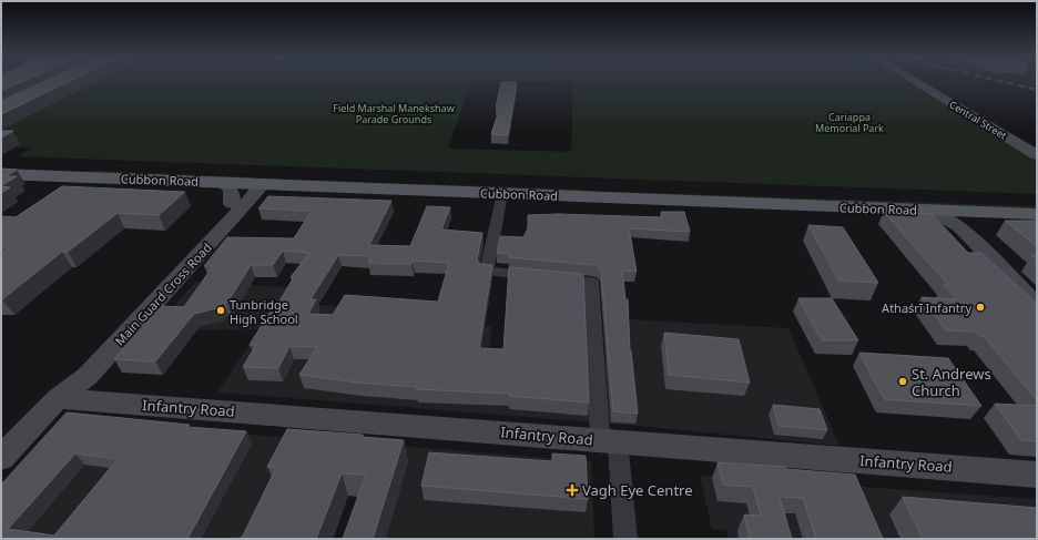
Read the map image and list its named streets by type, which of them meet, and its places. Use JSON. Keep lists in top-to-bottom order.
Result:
{
  "streets": {
    "main road": ["Cubbon Road"],
    "street": ["Central Street", "Main Guard Cross Road", "Infantry Road"]
  },
  "crossings": [
    ["Cubbon Road", "Main Guard Cross Road"],
    ["Main Guard Cross Road", "Infantry Road"]
  ],
  "parks": ["Field Marshal Manekshaw Parade Grounds", "Cariappa Memorial Park"],
  "places": {
    "other": ["Athaśrī Infantry", "Tunbridge High School", "St. Andrews Church"],
    "health": ["Vagh Eye Centre"]
  }
}
